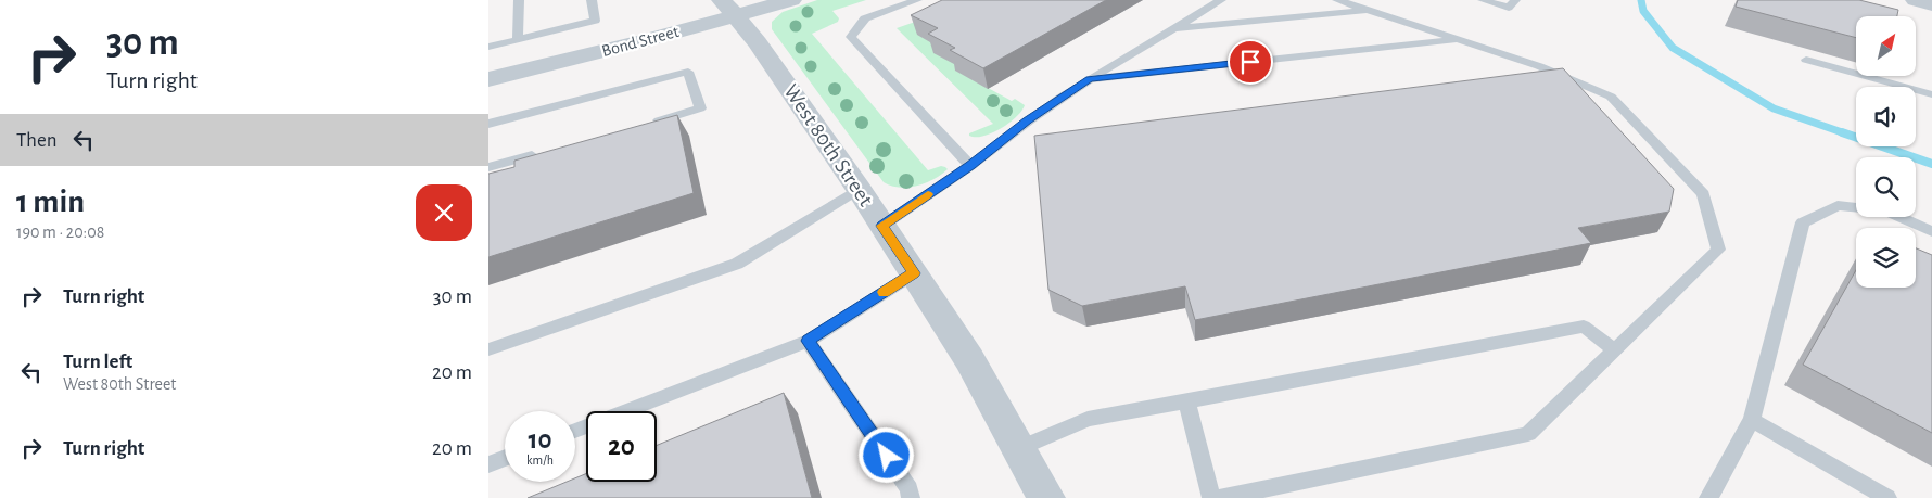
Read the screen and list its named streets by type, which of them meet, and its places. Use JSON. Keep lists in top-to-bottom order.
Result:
{
  "streets": {
    "street": ["Bond Street", "West 80th Street"]
  },
  "crossings": [
    ["Bond Street", "West 80th Street"]
  ],
  "north": "top right",
  "page": {
    "turn": ["30 m", "Turn right"],
    "then": "Then",
    "heading": ["1 min", "190 m · 20:08"],
    "list": [
      {
        "name": "Turn right",
        "value": "30 m"
      },
      {
        "name": "Turn left",
        "note": "West 80th Street",
        "value": "20 m"
      },
      {
        "name": "Turn right",
        "value": "20 m"
      }
    ],
    "speed": "10 km/h",
    "limit": "20"
  }
}
